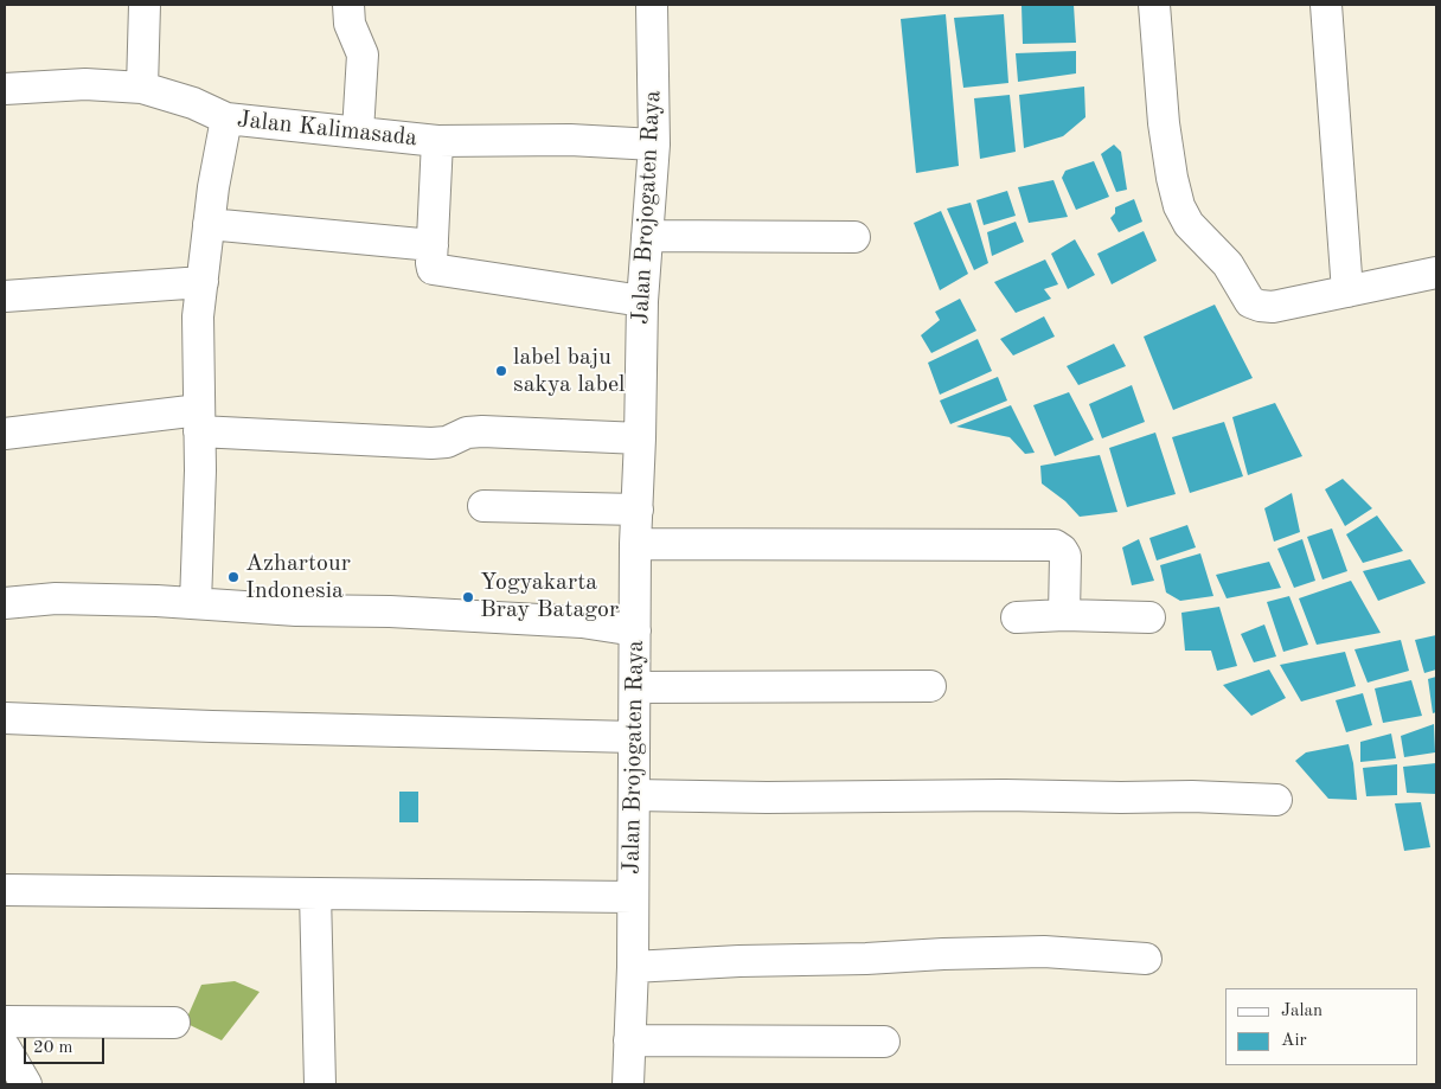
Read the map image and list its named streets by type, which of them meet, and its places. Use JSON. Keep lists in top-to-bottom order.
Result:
{
  "streets": {
    "street": ["Jalan Kalimasada", "Jalan Brojogaten Raya"]
  },
  "crossings": [
    ["Jalan Kalimasada", "Jalan Brojogaten Raya"]
  ],
  "places": ["label baju sakya label", "Azhartour Indonesia", "Yogyakarta Bray Batagor"],
  "legend": ["Jalan", "Air"],
  "scale_bar": "20 m"
}
